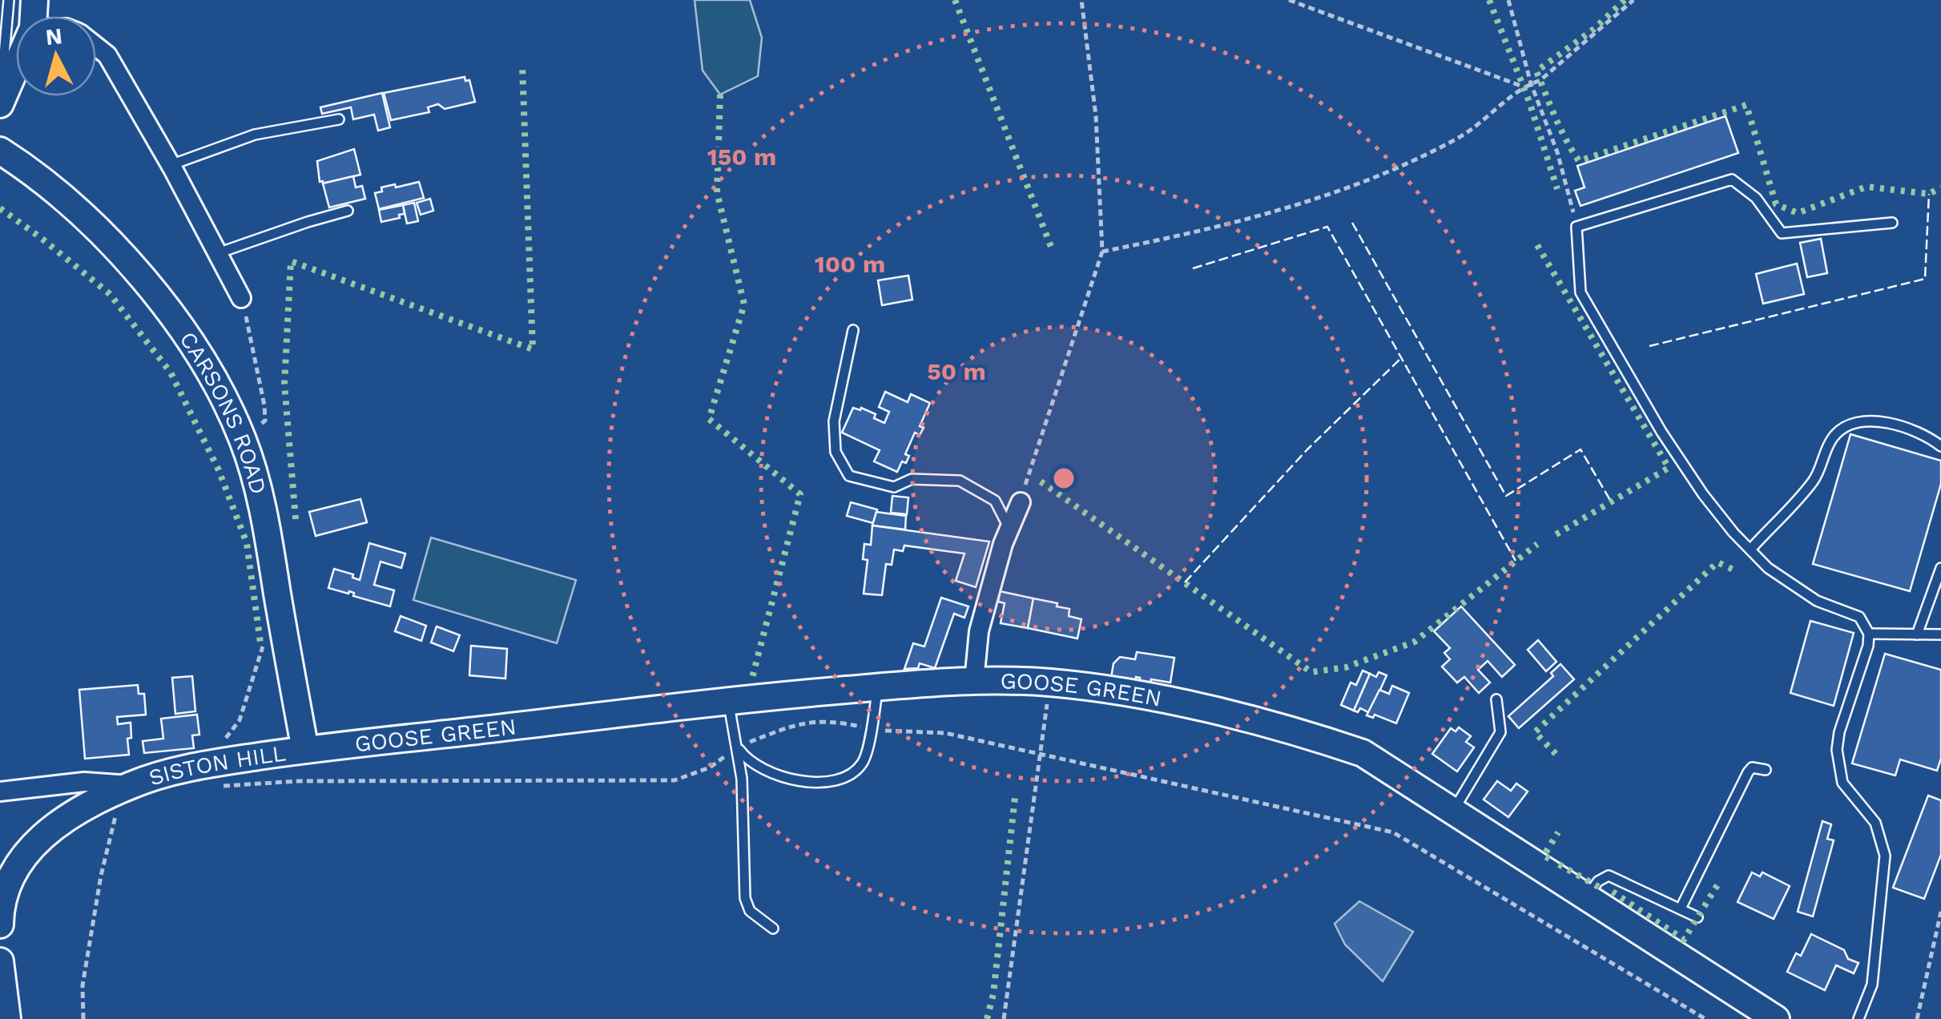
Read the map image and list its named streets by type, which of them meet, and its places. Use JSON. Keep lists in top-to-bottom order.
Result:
{
  "streets": {
    "street": ["CARSONS ROAD", "GOOSE GREEN", "SISTON HILL"]
  },
  "crossings": [
    ["CARSONS ROAD", "GOOSE GREEN"],
    ["CARSONS ROAD", "SISTON HILL"],
    ["GOOSE GREEN", "SISTON HILL"]
  ],
  "north": "top",
  "rings": ["150 m", "100 m", "50 m"]
}
